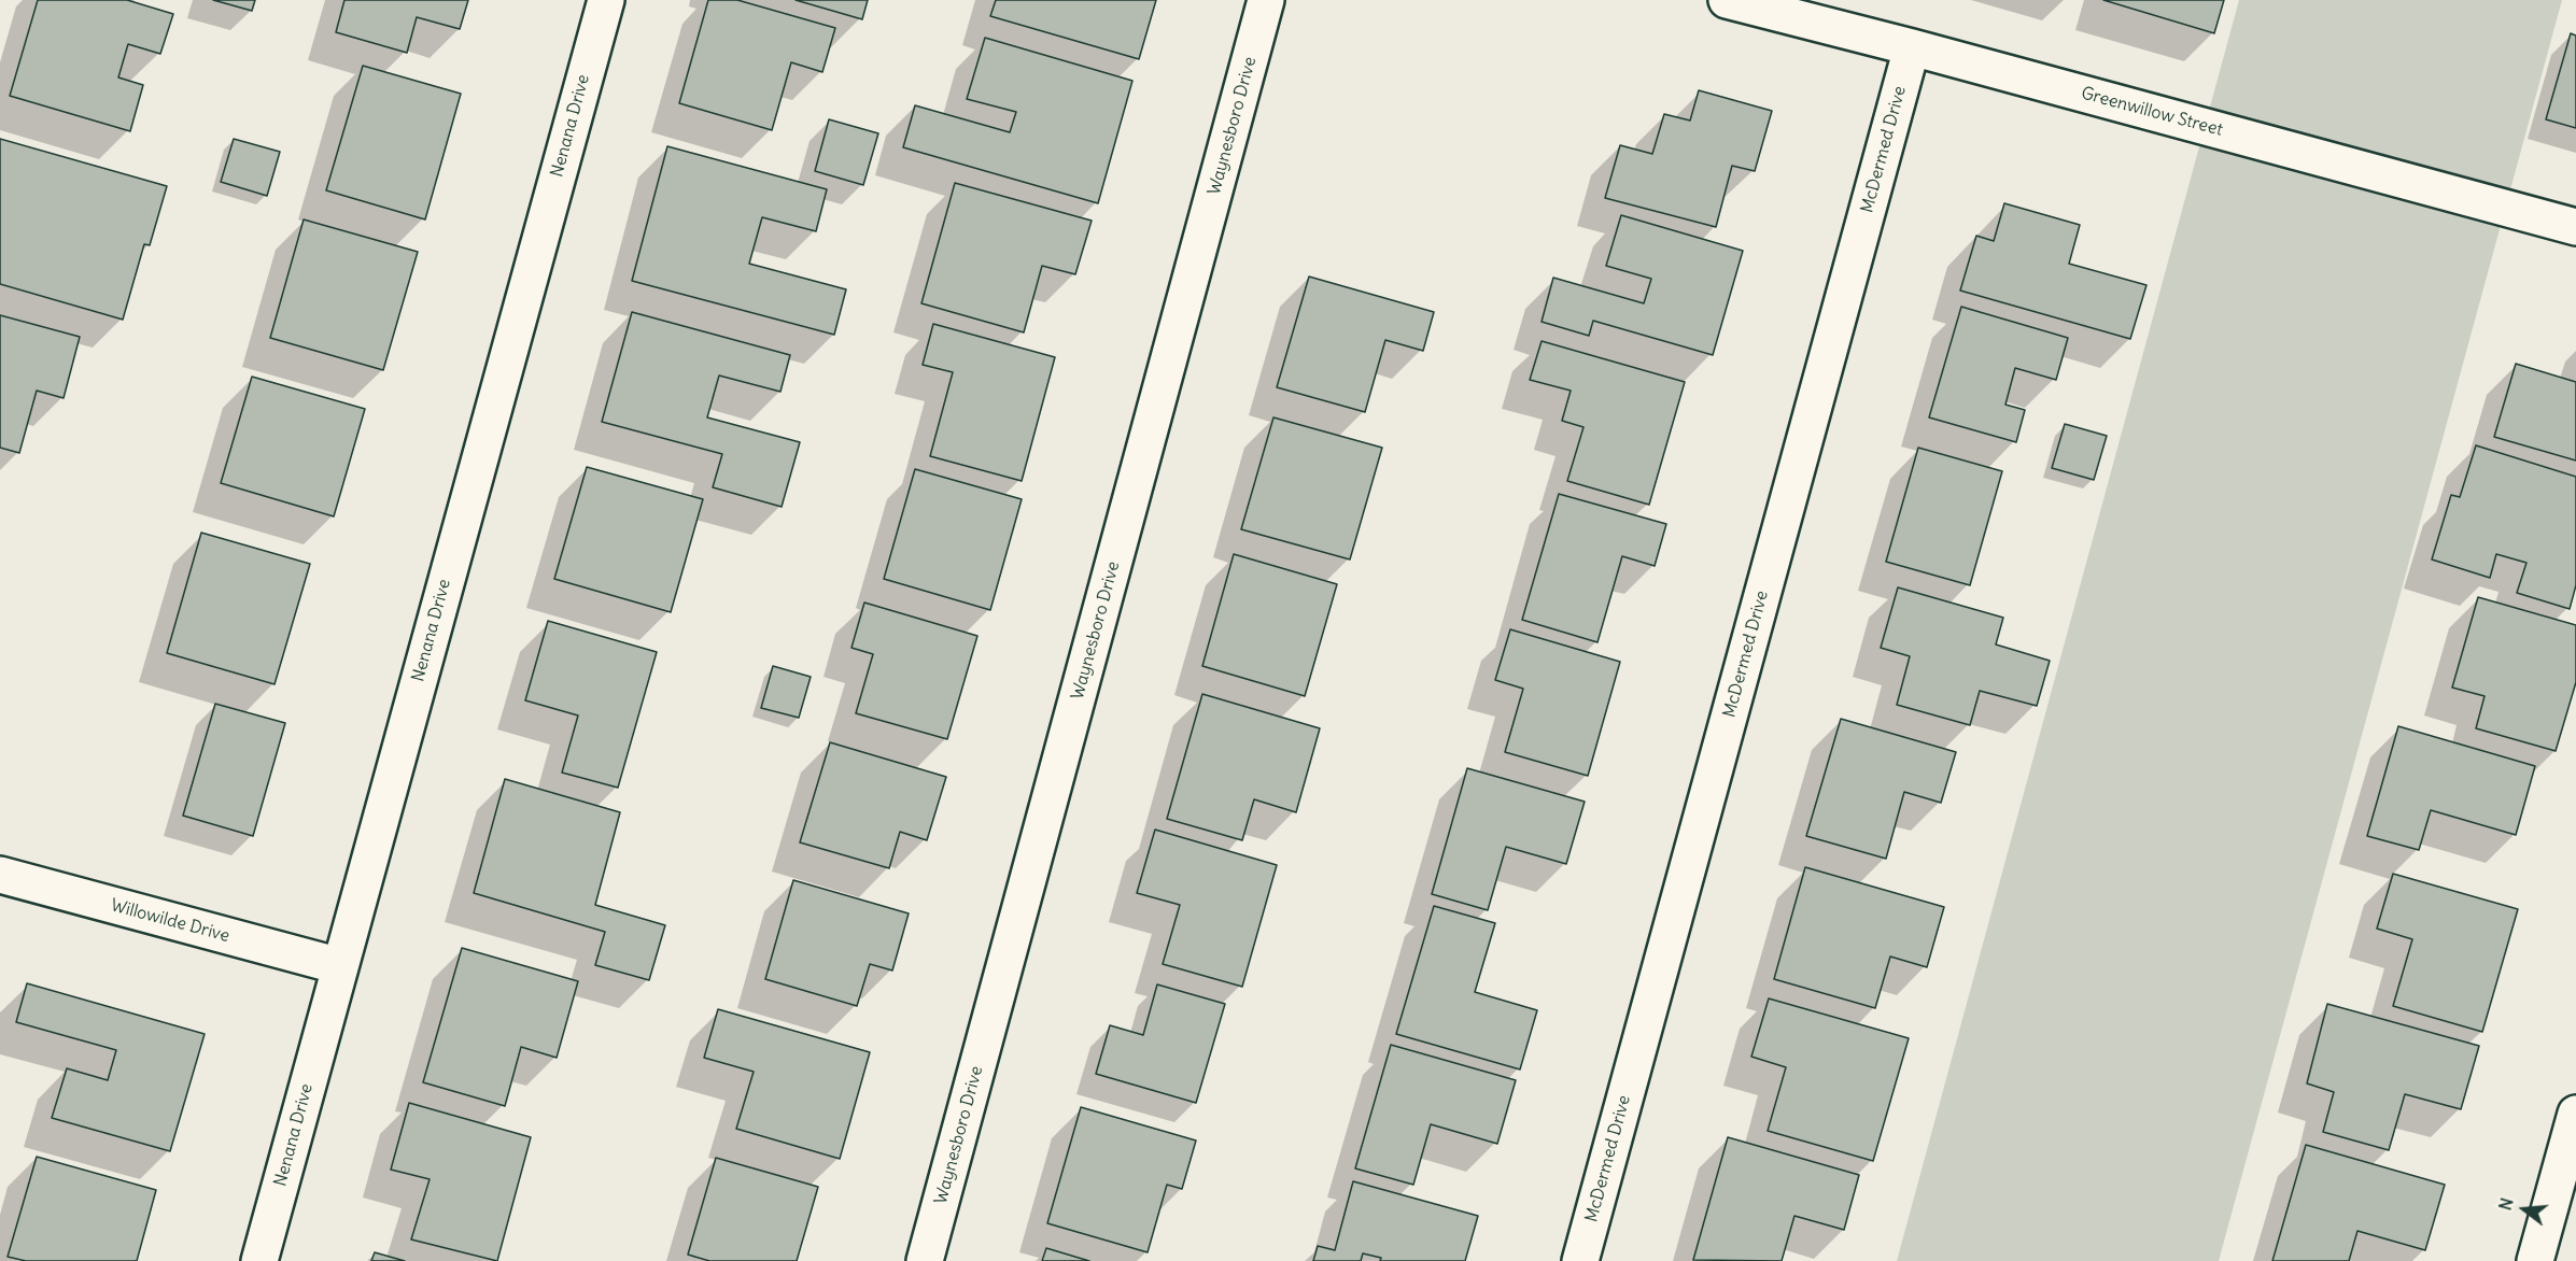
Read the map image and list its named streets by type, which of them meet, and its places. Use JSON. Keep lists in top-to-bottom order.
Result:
{
  "streets": {
    "street": [
      "Greenwillow Street",
      "Nenana Drive",
      "Waynesboro Drive",
      "McDermed Drive",
      "Willowilde Drive"
    ]
  },
  "crossings": [
    ["Greenwillow Street", "McDermed Drive"],
    ["Nenana Drive", "Willowilde Drive"]
  ],
  "north": "left"
}
